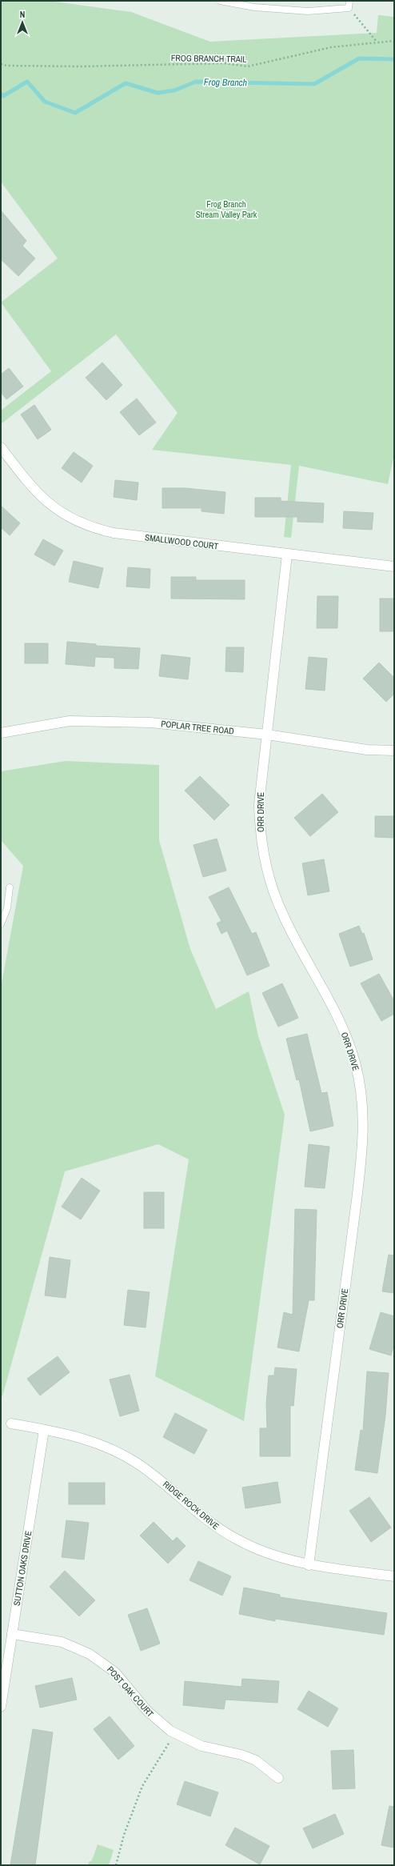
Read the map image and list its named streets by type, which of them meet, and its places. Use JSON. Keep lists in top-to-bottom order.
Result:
{
  "streets": {
    "street": [
      "SMALLWOOD COURT",
      "POPLAR TREE ROAD",
      "ORR DRIVE",
      "RIDGE ROCK DRIVE",
      "SUTTON OAKS DRIVE",
      "POST OAK COURT"
    ],
    "path": ["FROG BRANCH TRAIL"]
  },
  "crossings": [
    ["SMALLWOOD COURT", "ORR DRIVE"],
    ["POPLAR TREE ROAD", "ORR DRIVE"],
    ["ORR DRIVE", "RIDGE ROCK DRIVE"],
    ["RIDGE ROCK DRIVE", "SUTTON OAKS DRIVE"],
    ["SUTTON OAKS DRIVE", "POST OAK COURT"]
  ],
  "water": ["Frog Branch"],
  "parks": ["Frog Branch Stream Valley Park"],
  "north": "top"
}
